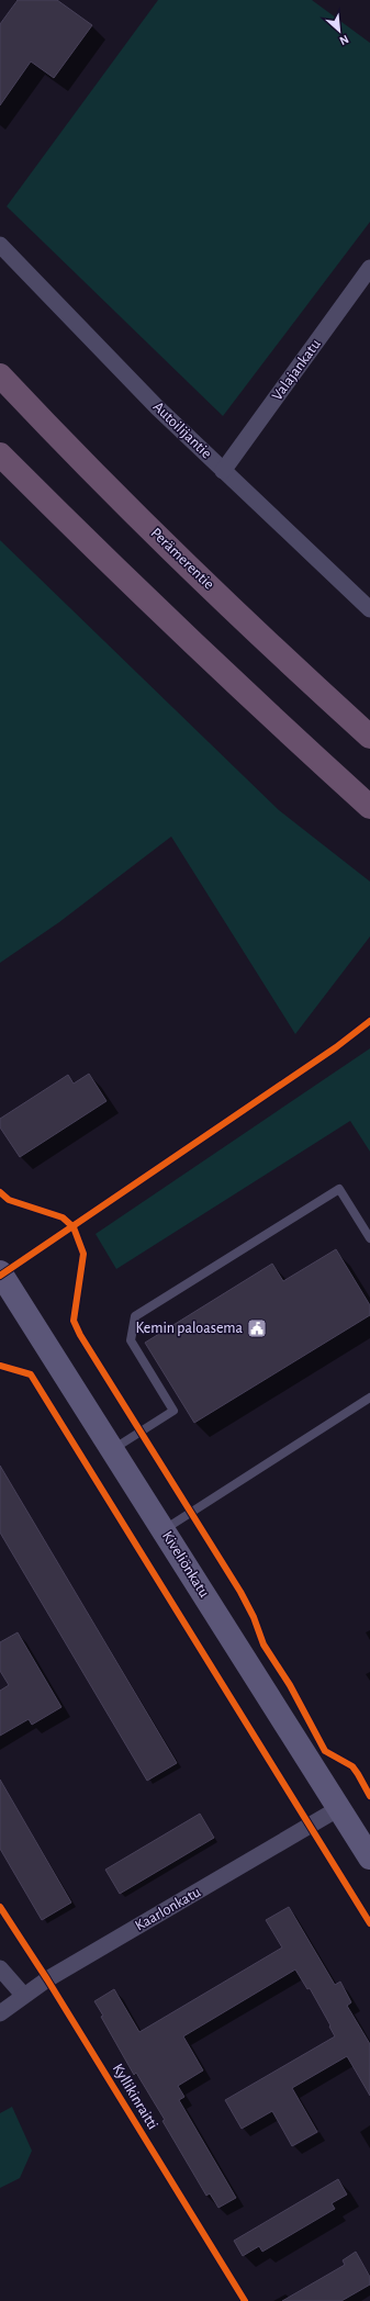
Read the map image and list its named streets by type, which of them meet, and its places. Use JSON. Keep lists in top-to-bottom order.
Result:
{
  "streets": {
    "highway": ["Perämerentie"],
    "main road": ["Kiveliönkatu"],
    "street": ["Valajankatu", "Autoilijantie", "Kaarlonkatu"],
    "cycle path": ["Kyllikinraitti"]
  },
  "crossings": [
    ["Valajankatu", "Autoilijantie"],
    ["Kiveliönkatu", "Kaarlonkatu"]
  ],
  "places": {
    "public building": ["Kemin paloasema"]
  },
  "north": "bottom right"
}
